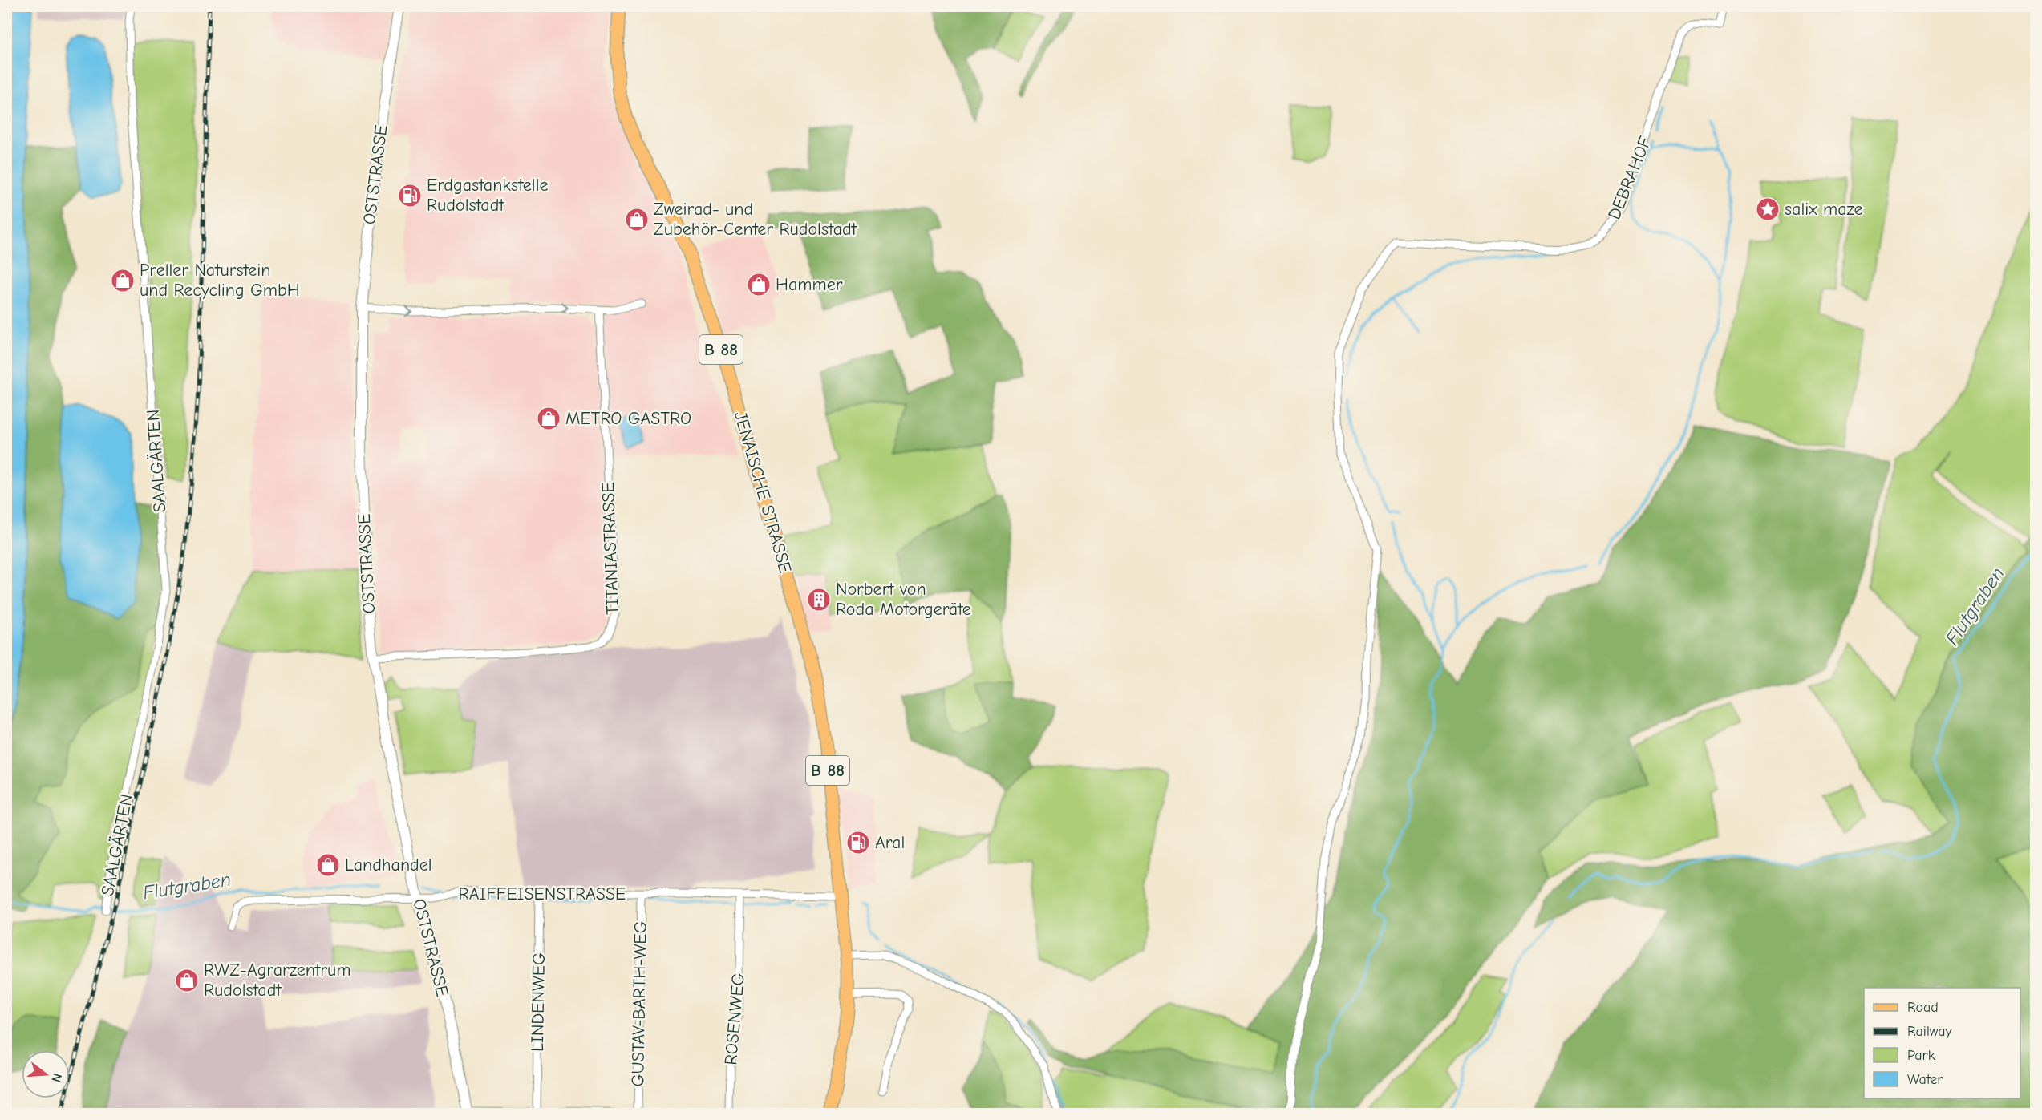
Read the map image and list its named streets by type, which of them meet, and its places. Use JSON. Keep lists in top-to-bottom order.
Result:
{
  "streets": {
    "main road": ["B 88", "JENAISCHE STRASSE"],
    "street": [
      "OSTSTRASSE",
      "DEBRAHOF",
      "SAALGÄRTEN",
      "TITANIASTRASSE",
      "RAIFFEISENSTRASSE",
      "LINDENWEG",
      "GUSTAV-BARTH-WEG",
      "ROSENWEG"
    ]
  },
  "crossings": [
    ["OSTSTRASSE", "TITANIASTRASSE"],
    ["OSTSTRASSE", "RAIFFEISENSTRASSE"],
    ["JENAISCHE STRASSE", "RAIFFEISENSTRASSE"],
    ["RAIFFEISENSTRASSE", "LINDENWEG"],
    ["RAIFFEISENSTRASSE", "GUSTAV-BARTH-WEG"],
    ["RAIFFEISENSTRASSE", "ROSENWEG"]
  ],
  "water": ["Flutgraben"],
  "places": {
    "fuel station": ["Erdgastankstelle Rudolstadt", "Aral"],
    "place": ["salix maze"],
    "shop": [
      "Zweirad- und Zubehör-Center Rudolstadt",
      "Preller Naturstein und Recycling GmbH",
      "Hammer",
      "METRO GASTRO",
      "Landhandel",
      "RWZ-Agrarzentrum Rudolstadt"
    ],
    "building": ["Norbert von Roda Motorgeräte"]
  },
  "legend": [
    "Road",
    "Railway",
    "Park",
    "Water"
  ],
  "north": "right"
}
